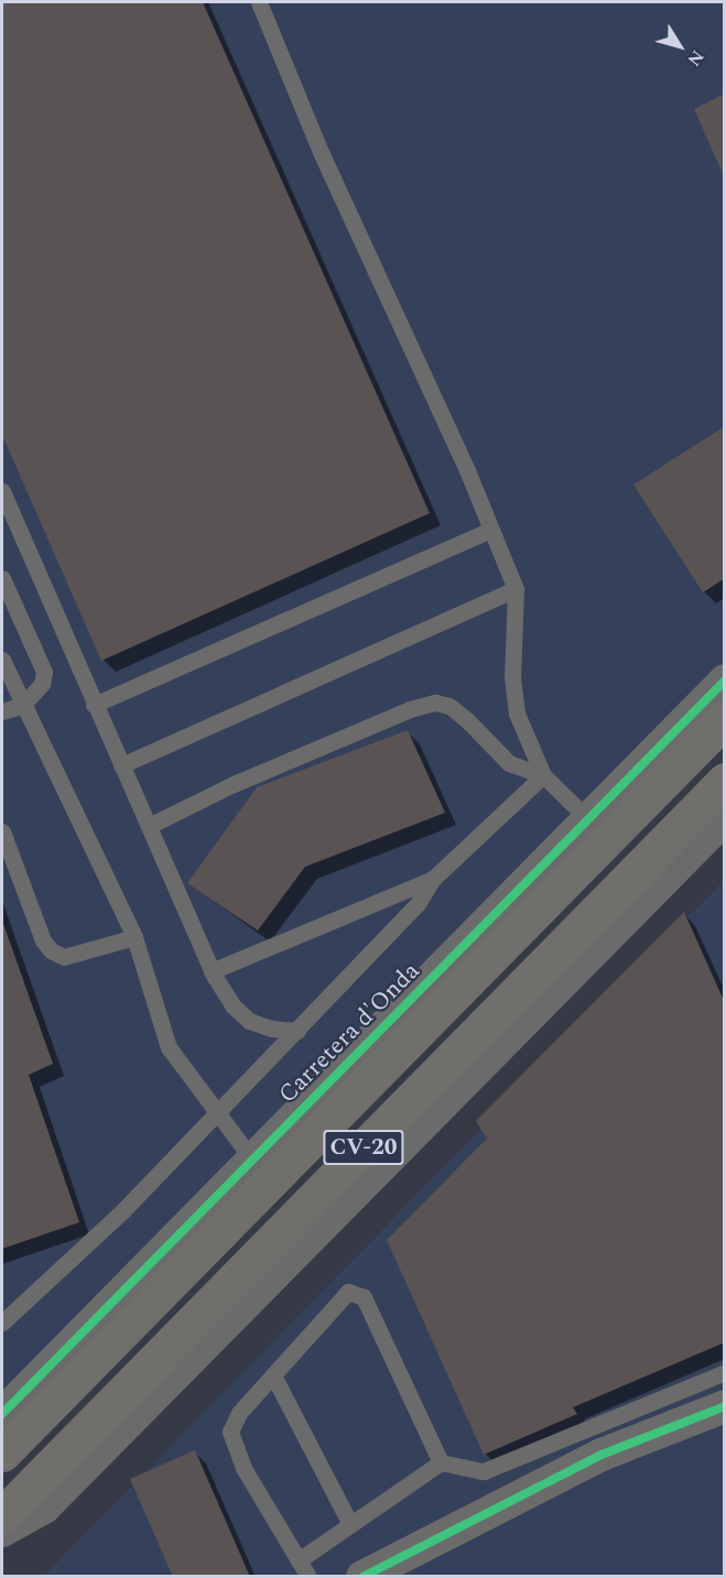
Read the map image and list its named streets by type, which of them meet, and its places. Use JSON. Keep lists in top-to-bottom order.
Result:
{
  "streets": {
    "main road": ["Carretera d'Onda", "CV-20"]
  },
  "north": "bottom right"
}
